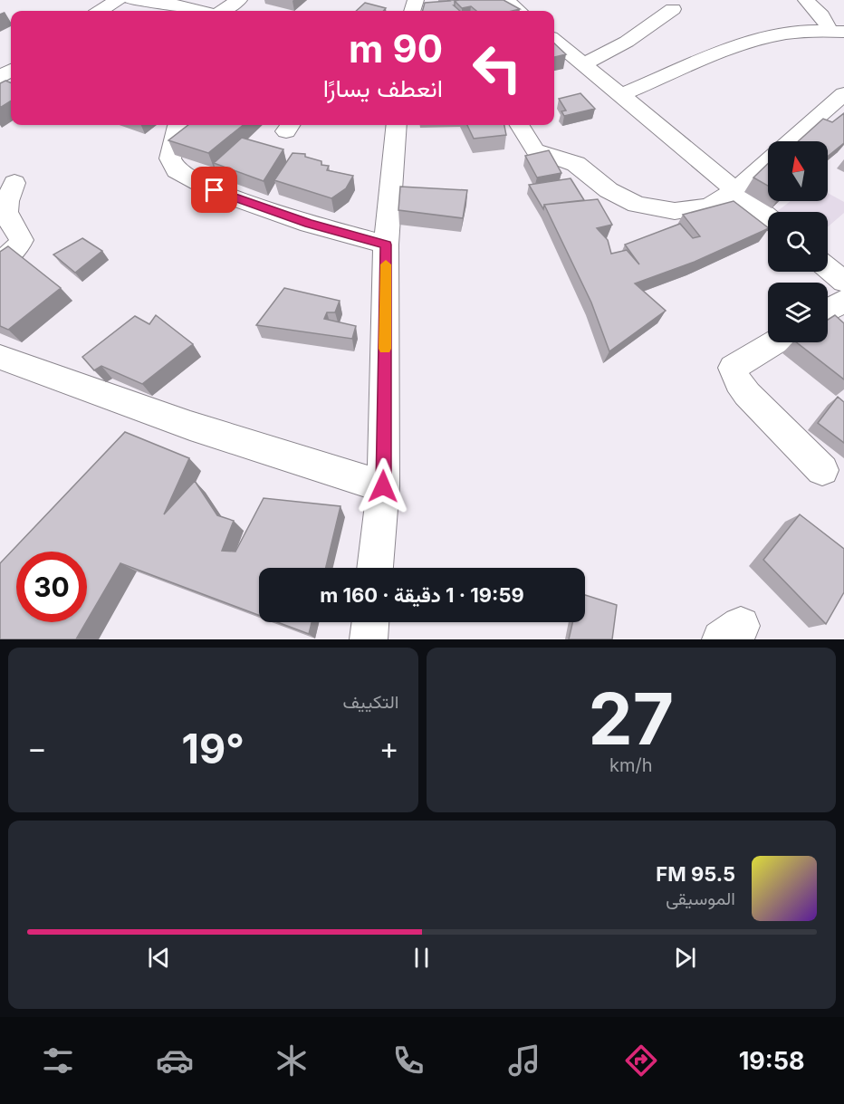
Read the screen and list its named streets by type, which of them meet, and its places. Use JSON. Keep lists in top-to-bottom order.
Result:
{
  "north": "top",
  "page": {
    "turn": ["90 m", "انعطف يسارًا"],
    "limit": "30",
    "trip": "19:59 · 1 دقيقة · 160 m",
    "tile": [
      ["27", "km/h"],
      "التكييف"
    ],
    "heat": ["−", "19°", "+"],
    "song": ["95.5 FM", "الموسيقى"],
    "tabs": "19:58"
  }
}
